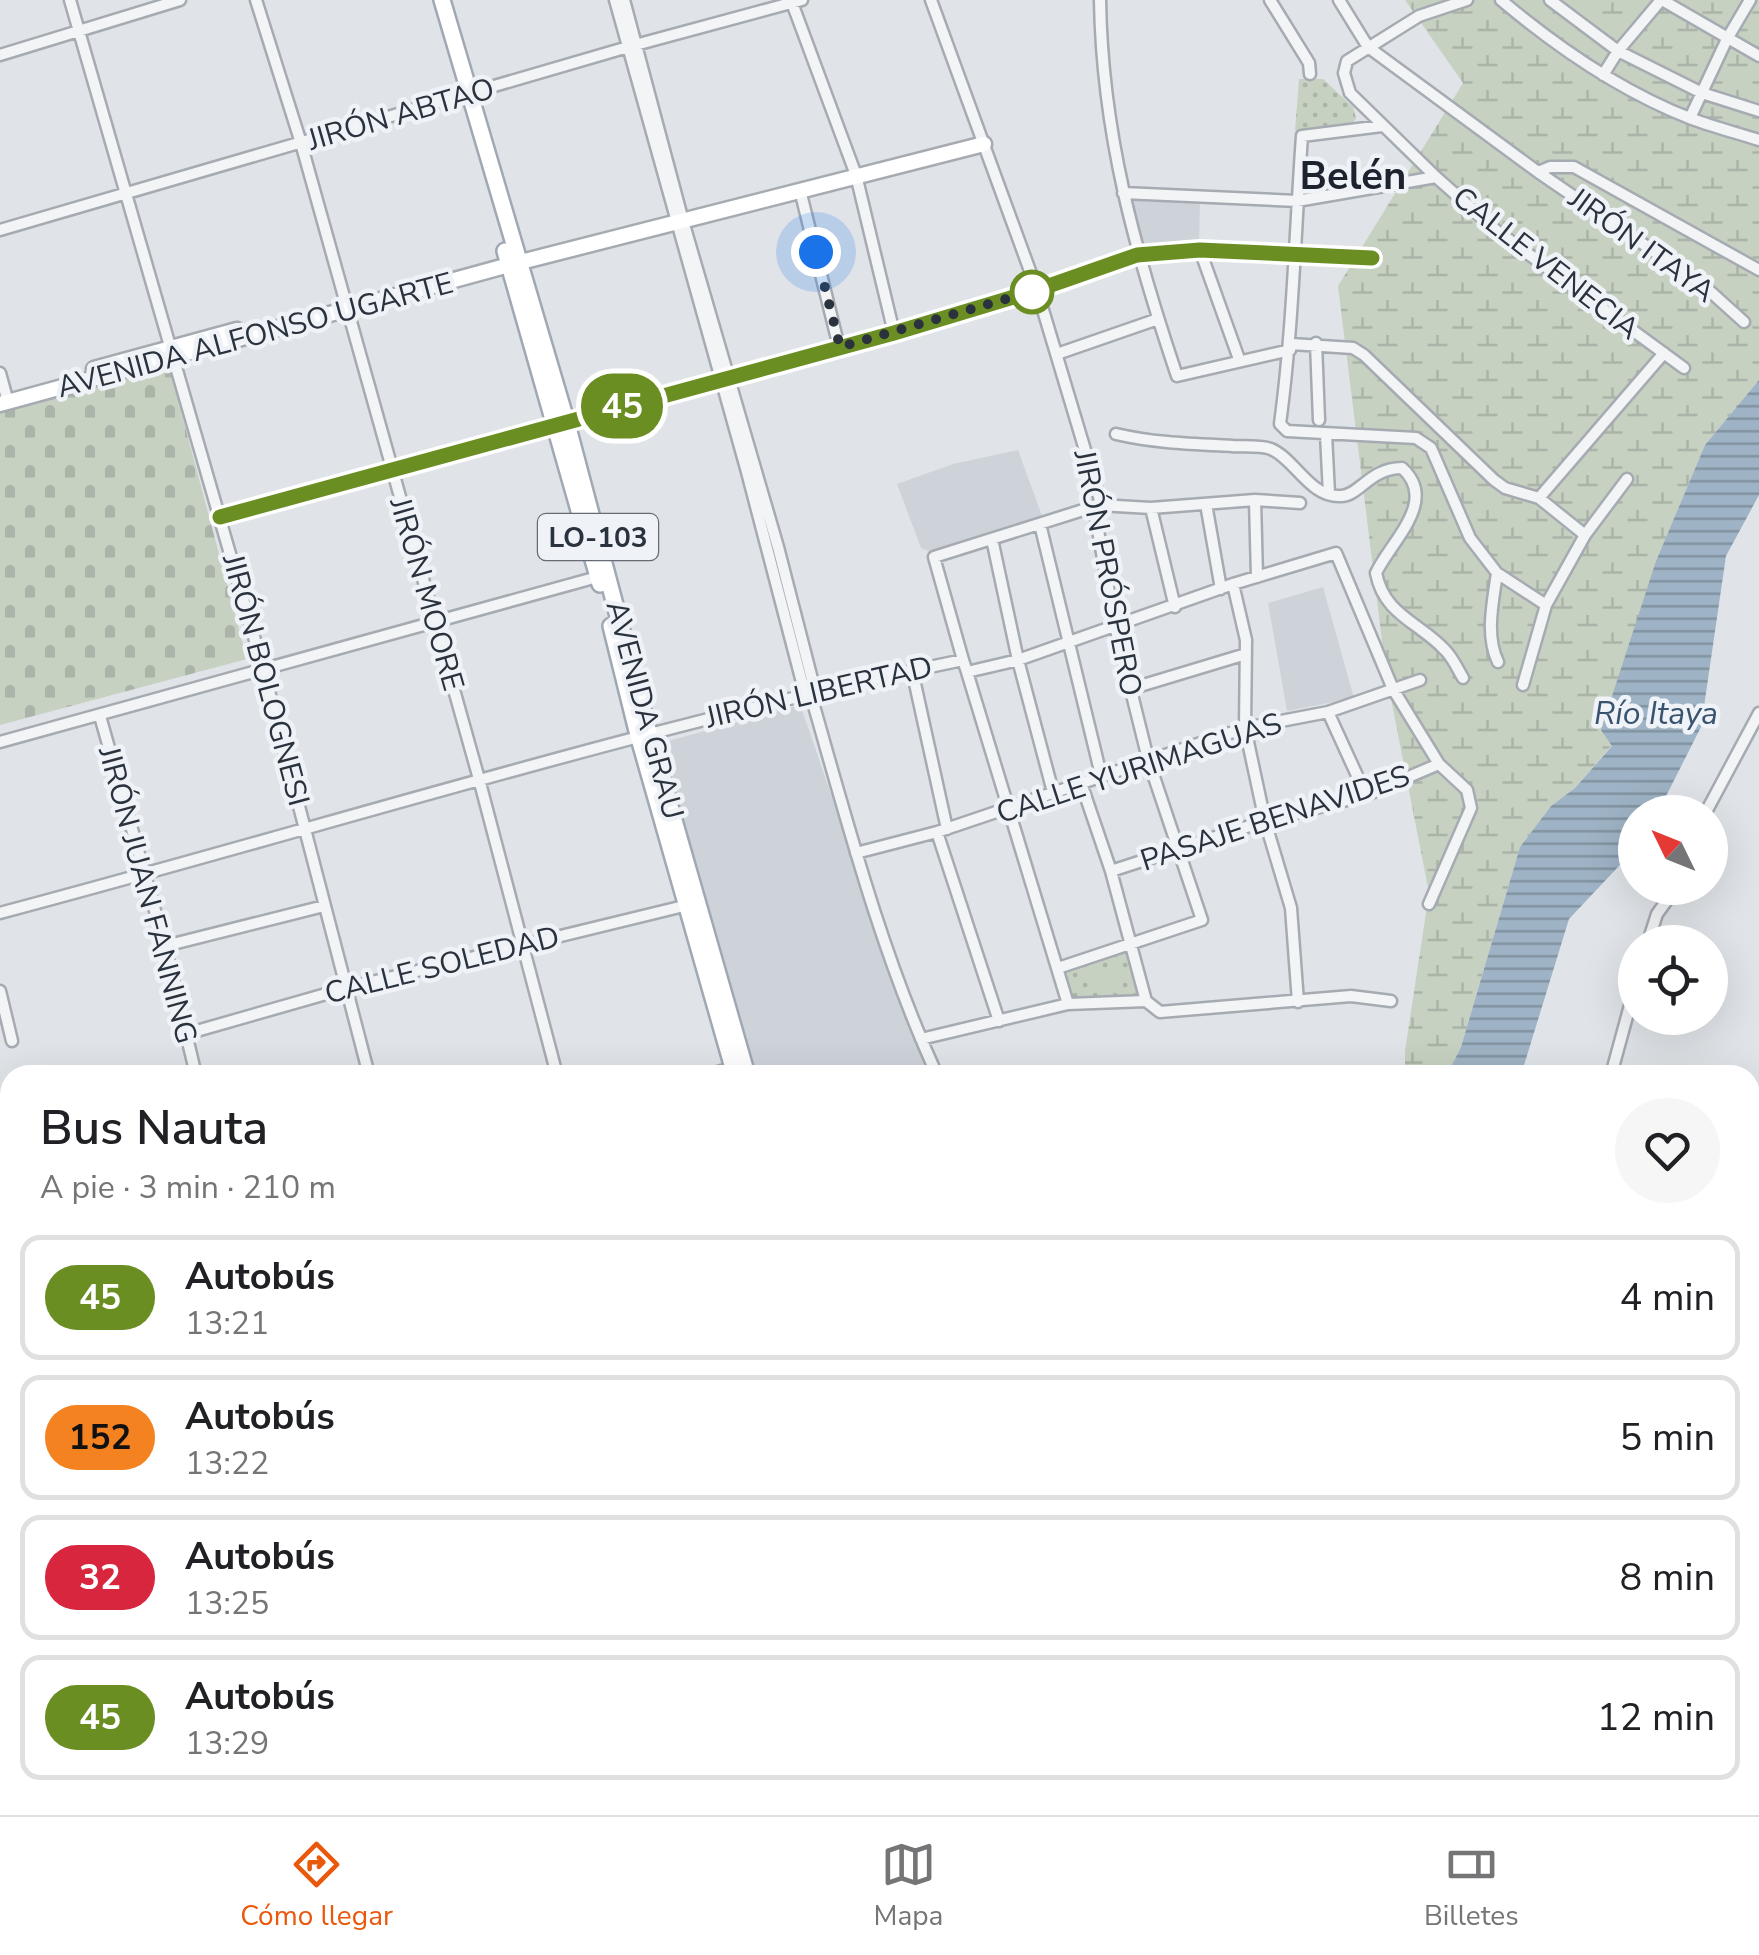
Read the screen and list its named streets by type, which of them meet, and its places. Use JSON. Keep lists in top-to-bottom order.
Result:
{
  "streets": {
    "main road": ["AVENIDA ALFONSO UGARTE", "LO-103", "AVENIDA GRAU"],
    "street": [
      "JIRÓN ABTAO",
      "JIRÓN ITAYA",
      "CALLE VENECIA",
      "JIRÓN PRÓSPERO",
      "JIRÓN MOORE",
      "JIRÓN BOLOGNESI",
      "JIRÓN LIBERTAD",
      "CALLE YURIMAGUAS",
      "PASAJE BENAVIDES",
      "JIRÓN JUAN FANNING",
      "CALLE SOLEDAD"
    ]
  },
  "crossings": [
    ["JIRÓN ABTAO", "JIRÓN MOORE"],
    ["JIRÓN ABTAO", "JIRÓN BOLOGNESI"],
    ["JIRÓN ABTAO", "AVENIDA GRAU"],
    ["JIRÓN ITAYA", "CALLE VENECIA"],
    ["AVENIDA ALFONSO UGARTE", "JIRÓN PRÓSPERO"],
    ["AVENIDA ALFONSO UGARTE", "JIRÓN MOORE"],
    ["AVENIDA ALFONSO UGARTE", "JIRÓN BOLOGNESI"],
    ["AVENIDA ALFONSO UGARTE", "AVENIDA GRAU"],
    ["JIRÓN PRÓSPERO", "JIRÓN LIBERTAD"],
    ["JIRÓN PRÓSPERO", "CALLE YURIMAGUAS"],
    ["JIRÓN PRÓSPERO", "PASAJE BENAVIDES"],
    ["JIRÓN MOORE", "JIRÓN LIBERTAD"],
    ["JIRÓN MOORE", "CALLE SOLEDAD"],
    ["JIRÓN BOLOGNESI", "JIRÓN LIBERTAD"],
    ["JIRÓN BOLOGNESI", "CALLE SOLEDAD"],
    ["JIRÓN LIBERTAD", "AVENIDA GRAU"],
    ["JIRÓN LIBERTAD", "CALLE YURIMAGUAS"],
    ["JIRÓN LIBERTAD", "JIRÓN JUAN FANNING"],
    ["AVENIDA GRAU", "CALLE SOLEDAD"],
    ["JIRÓN JUAN FANNING", "CALLE SOLEDAD"]
  ],
  "districts": ["Belén"],
  "water": ["Río Itaya"],
  "lines": ["bus line 45"],
  "north": "top left",
  "page": {
    "on_map": "45",
    "heading": ["Bus Nauta", "A pie · 3 min · 210 m"],
    "list": [
      {
        "mark": "45",
        "name": "Autobús",
        "note": "13:21",
        "value": "4 min"
      },
      {
        "mark": "152",
        "name": "Autobús",
        "note": "13:22",
        "value": "5 min"
      },
      {
        "mark": "32",
        "name": "Autobús",
        "note": "13:25",
        "value": "8 min"
      },
      {
        "mark": "45",
        "name": "Autobús",
        "note": "13:29",
        "value": "12 min"
      }
    ],
    "tabs": ["Cómo llegar", "Mapa", "Billetes"]
  }
}
